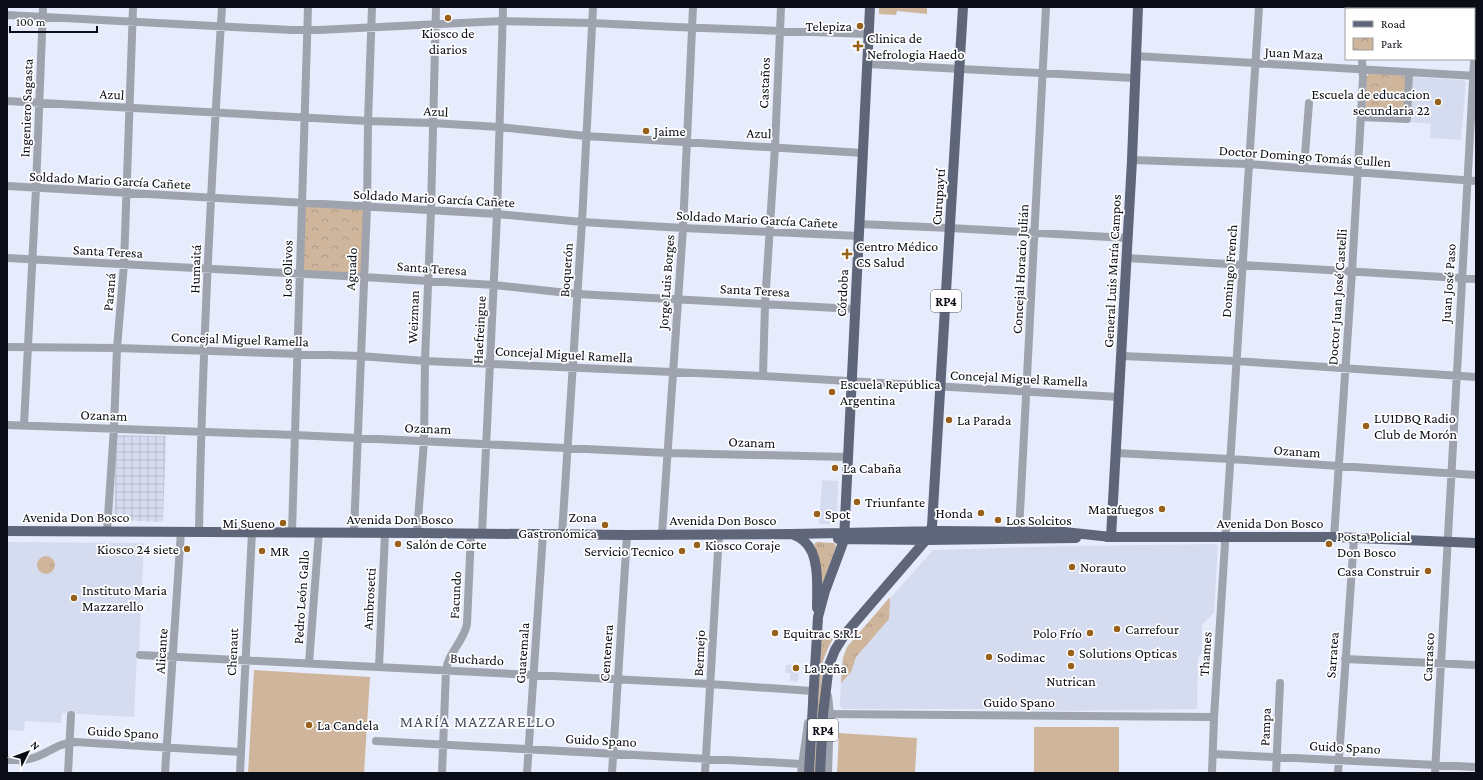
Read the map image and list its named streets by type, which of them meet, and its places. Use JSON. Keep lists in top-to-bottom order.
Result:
{
  "streets": {
    "main road": [
      "Curupaytí",
      "General Luis María Campos",
      "Córdoba",
      "RP4",
      "Avenida Don Bosco"
    ],
    "street": [
      "Juan Maza",
      "Castaños",
      "Azul",
      "Ingeniero Sagasta",
      "Doctor Domingo Tomás Cullen",
      "Soldado Mario García Cañete",
      "Santa Teresa",
      "Humaitá",
      "Los Olivos",
      "Aguado",
      "Concejal Horacio Julián",
      "Boquerón",
      "Domingo French",
      "Jorge Luis Borges",
      "Juan José Paso",
      "Paraná",
      "Doctor Juan José Castelli",
      "Weizman",
      "Haefreingue",
      "Concejal Miguel Ramella",
      "Ozanam",
      "Facundo",
      "Pedro León Gallo",
      "Ambrosetti",
      "Alicante",
      "Chenaut",
      "Guatemala",
      "Centenera",
      "Bermejo",
      "Thames",
      "Sarratea",
      "Carrasco",
      "Buchardo",
      "Guido Spano",
      "Pampa"
    ]
  },
  "crossings": [
    ["Juan Maza", "General Luis María Campos"],
    ["Juan Maza", "Domingo French"],
    ["Juan Maza", "Juan José Paso"],
    ["Juan Maza", "Doctor Juan José Castelli"],
    ["Castaños", "Azul"],
    ["Castaños", "Soldado Mario García Cañete"],
    ["Castaños", "Santa Teresa"],
    ["Castaños", "Concejal Miguel Ramella"],
    ["Azul", "Ingeniero Sagasta"],
    ["Azul", "Humaitá"],
    ["Azul", "Los Olivos"],
    ["Azul", "Aguado"],
    ["Azul", "Boquerón"],
    ["Azul", "Jorge Luis Borges"],
    ["Azul", "Paraná"],
    ["Azul", "Córdoba"],
    ["Azul", "Weizman"],
    ["Azul", "Haefreingue"],
    ["Ingeniero Sagasta", "Soldado Mario García Cañete"],
    ["Ingeniero Sagasta", "Santa Teresa"],
    ["Ingeniero Sagasta", "Concejal Miguel Ramella"],
    ["Ingeniero Sagasta", "Ozanam"],
    ["Doctor Domingo Tomás Cullen", "General Luis María Campos"],
    ["Doctor Domingo Tomás Cullen", "Domingo French"],
    ["Doctor Domingo Tomás Cullen", "Juan José Paso"],
    ["Doctor Domingo Tomás Cullen", "Doctor Juan José Castelli"],
    ["Soldado Mario García Cañete", "Humaitá"],
    ["Soldado Mario García Cañete", "Los Olivos"],
    ["Soldado Mario García Cañete", "Aguado"],
    ["Soldado Mario García Cañete", "Boquerón"],
    ["Soldado Mario García Cañete", "Jorge Luis Borges"],
    ["Soldado Mario García Cañete", "Paraná"],
    ["Soldado Mario García Cañete", "Córdoba"],
    ["Soldado Mario García Cañete", "Weizman"],
    ["Soldado Mario García Cañete", "Haefreingue"],
    ["Curupaytí", "RP4"],
    ["Curupaytí", "Concejal Miguel Ramella"],
    ["Curupaytí", "Avenida Don Bosco"],
    ["Santa Teresa", "Humaitá"],
    ["Santa Teresa", "Los Olivos"],
    ["Santa Teresa", "Aguado"],
    ["Santa Teresa", "Boquerón"],
    ["Santa Teresa", "Jorge Luis Borges"],
    ["Santa Teresa", "Paraná"],
    ["Santa Teresa", "Córdoba"],
    ["Santa Teresa", "Weizman"],
    ["Santa Teresa", "Haefreingue"],
    ["Humaitá", "Concejal Miguel Ramella"],
    ["Humaitá", "Ozanam"],
    ["Humaitá", "Avenida Don Bosco"],
    ["Los Olivos", "Concejal Miguel Ramella"],
    ["Los Olivos", "Ozanam"],
    ["Los Olivos", "Avenida Don Bosco"],
    ["Aguado", "Concejal Miguel Ramella"],
    ["Aguado", "Ozanam"],
    ["Aguado", "Avenida Don Bosco"],
    ["Concejal Horacio Julián", "Concejal Miguel Ramella"],
    ["Concejal Horacio Julián", "Avenida Don Bosco"],
    ["Boquerón", "Concejal Miguel Ramella"],
    ["Boquerón", "Ozanam"],
    ["Boquerón", "Avenida Don Bosco"],
    ["General Luis María Campos", "Concejal Miguel Ramella"],
    ["General Luis María Campos", "Ozanam"],
    ["General Luis María Campos", "Avenida Don Bosco"],
    ["Domingo French", "Ozanam"],
    ["Domingo French", "Avenida Don Bosco"],
    ["Domingo French", "Thames"],
    ["Jorge Luis Borges", "Concejal Miguel Ramella"],
    ["Jorge Luis Borges", "Ozanam"],
    ["Jorge Luis Borges", "Avenida Don Bosco"],
    ["Juan José Paso", "Ozanam"],
    ["Juan José Paso", "Avenida Don Bosco"],
    ["Juan José Paso", "Carrasco"],
    ["Paraná", "Concejal Miguel Ramella"],
    ["Paraná", "Ozanam"],
    ["Paraná", "Avenida Don Bosco"],
    ["Córdoba", "RP4"],
    ["Córdoba", "Concejal Miguel Ramella"],
    ["Córdoba", "Ozanam"],
    ["Córdoba", "Avenida Don Bosco"],
    ["Doctor Juan José Castelli", "Ozanam"],
    ["Doctor Juan José Castelli", "Avenida Don Bosco"],
    ["RP4", "Avenida Don Bosco"],
    ["RP4", "Buchardo"],
    ["RP4", "Guido Spano"],
    ["Weizman", "Concejal Miguel Ramella"],
    ["Weizman", "Ozanam"],
    ["Weizman", "Avenida Don Bosco"],
    ["Haefreingue", "Concejal Miguel Ramella"],
    ["Haefreingue", "Ozanam"],
    ["Haefreingue", "Avenida Don Bosco"],
    ["Avenida Don Bosco", "Facundo"],
    ["Avenida Don Bosco", "Pedro León Gallo"],
    ["Avenida Don Bosco", "Ambrosetti"],
    ["Avenida Don Bosco", "Alicante"],
    ["Avenida Don Bosco", "Chenaut"],
    ["Avenida Don Bosco", "Guatemala"],
    ["Avenida Don Bosco", "Centenera"],
    ["Avenida Don Bosco", "Bermejo"],
    ["Avenida Don Bosco", "Thames"],
    ["Avenida Don Bosco", "Sarratea"],
    ["Avenida Don Bosco", "Carrasco"],
    ["Facundo", "Buchardo"],
    ["Facundo", "Guido Spano"],
    ["Pedro León Gallo", "Buchardo"],
    ["Ambrosetti", "Buchardo"],
    ["Alicante", "Buchardo"],
    ["Alicante", "Guido Spano"],
    ["Chenaut", "Buchardo"],
    ["Chenaut", "Guido Spano"],
    ["Guatemala", "Buchardo"],
    ["Guatemala", "Guido Spano"],
    ["Centenera", "Buchardo"],
    ["Centenera", "Guido Spano"],
    ["Bermejo", "Buchardo"],
    ["Bermejo", "Guido Spano"],
    ["Thames", "Guido Spano"],
    ["Sarratea", "Guido Spano"],
    ["Carrasco", "Guido Spano"],
    ["Guido Spano", "Pampa"]
  ],
  "districts": ["MARÍA MAZZARELLO"],
  "places": {
    "other": [
      "Kiosco de diarios",
      "Telepiza",
      "Escuela de educacion secundaria 22",
      "Jaime",
      "Escuela República Argentina",
      "La Parada",
      "LU1DBQ Radio Club de Morón",
      "La Cabaña",
      "Triunfante",
      "Matafuegos",
      "Honda",
      "Spot",
      "Los Solcitos",
      "Mi Sueno",
      "Zona Gastronómica",
      "Salón de Corte",
      "Posta Policial Don Bosco",
      "Kiosco Coraje",
      "Kiosco 24 siete",
      "MR",
      "Servicio Tecnico",
      "Norauto",
      "Casa Construir",
      "Instituto Maria Mazzarello",
      "Carrefour",
      "Equitrac S.R.L",
      "Polo Frío",
      "Solutions Opticas",
      "Sodimac",
      "Nutrican",
      "La Peña",
      "La Candela"
    ],
    "health": ["Clinica de Nefrologia Haedo", "Centro Médico CS Salud"]
  },
  "legend": ["Road", "Park"],
  "scale_bar": "100 m",
  "north": "top right"
}
